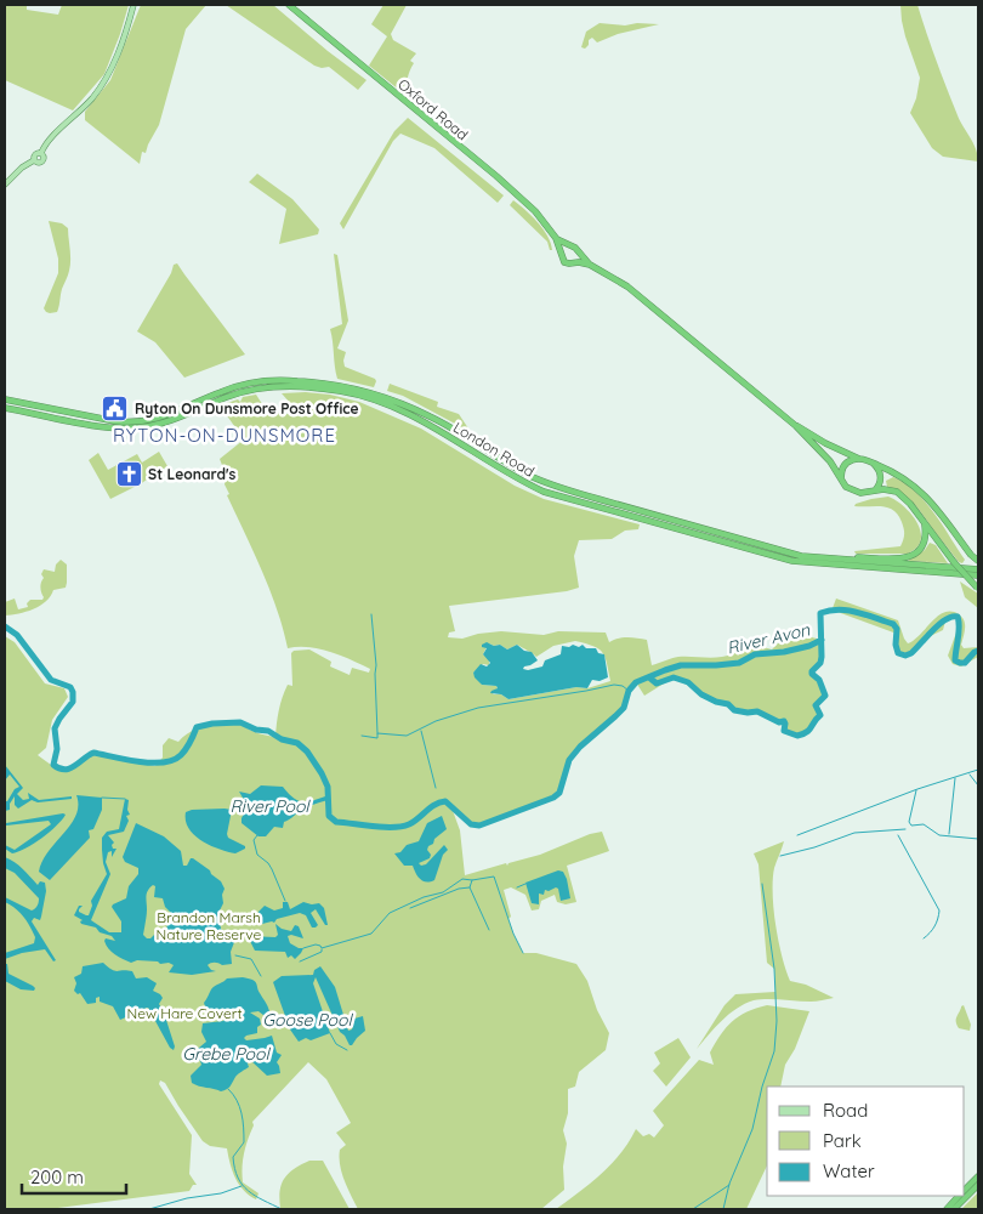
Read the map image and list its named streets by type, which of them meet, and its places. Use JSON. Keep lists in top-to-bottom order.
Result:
{
  "streets": {
    "highway": ["Oxford Road", "London Road"]
  },
  "districts": ["RYTON-ON-DUNSMORE"],
  "water": [
    "River Avon",
    "River Pool",
    "Goose Pool",
    "Grebe Pool"
  ],
  "parks": ["Brandon Marsh Nature Reserve", "New Hare Covert"],
  "places": {
    "public building": ["Ryton On Dunsmore Post Office"],
    "church": ["St Leonard's"]
  },
  "legend": ["Road", "Park", "Water"],
  "scale_bar": "200 m"
}
